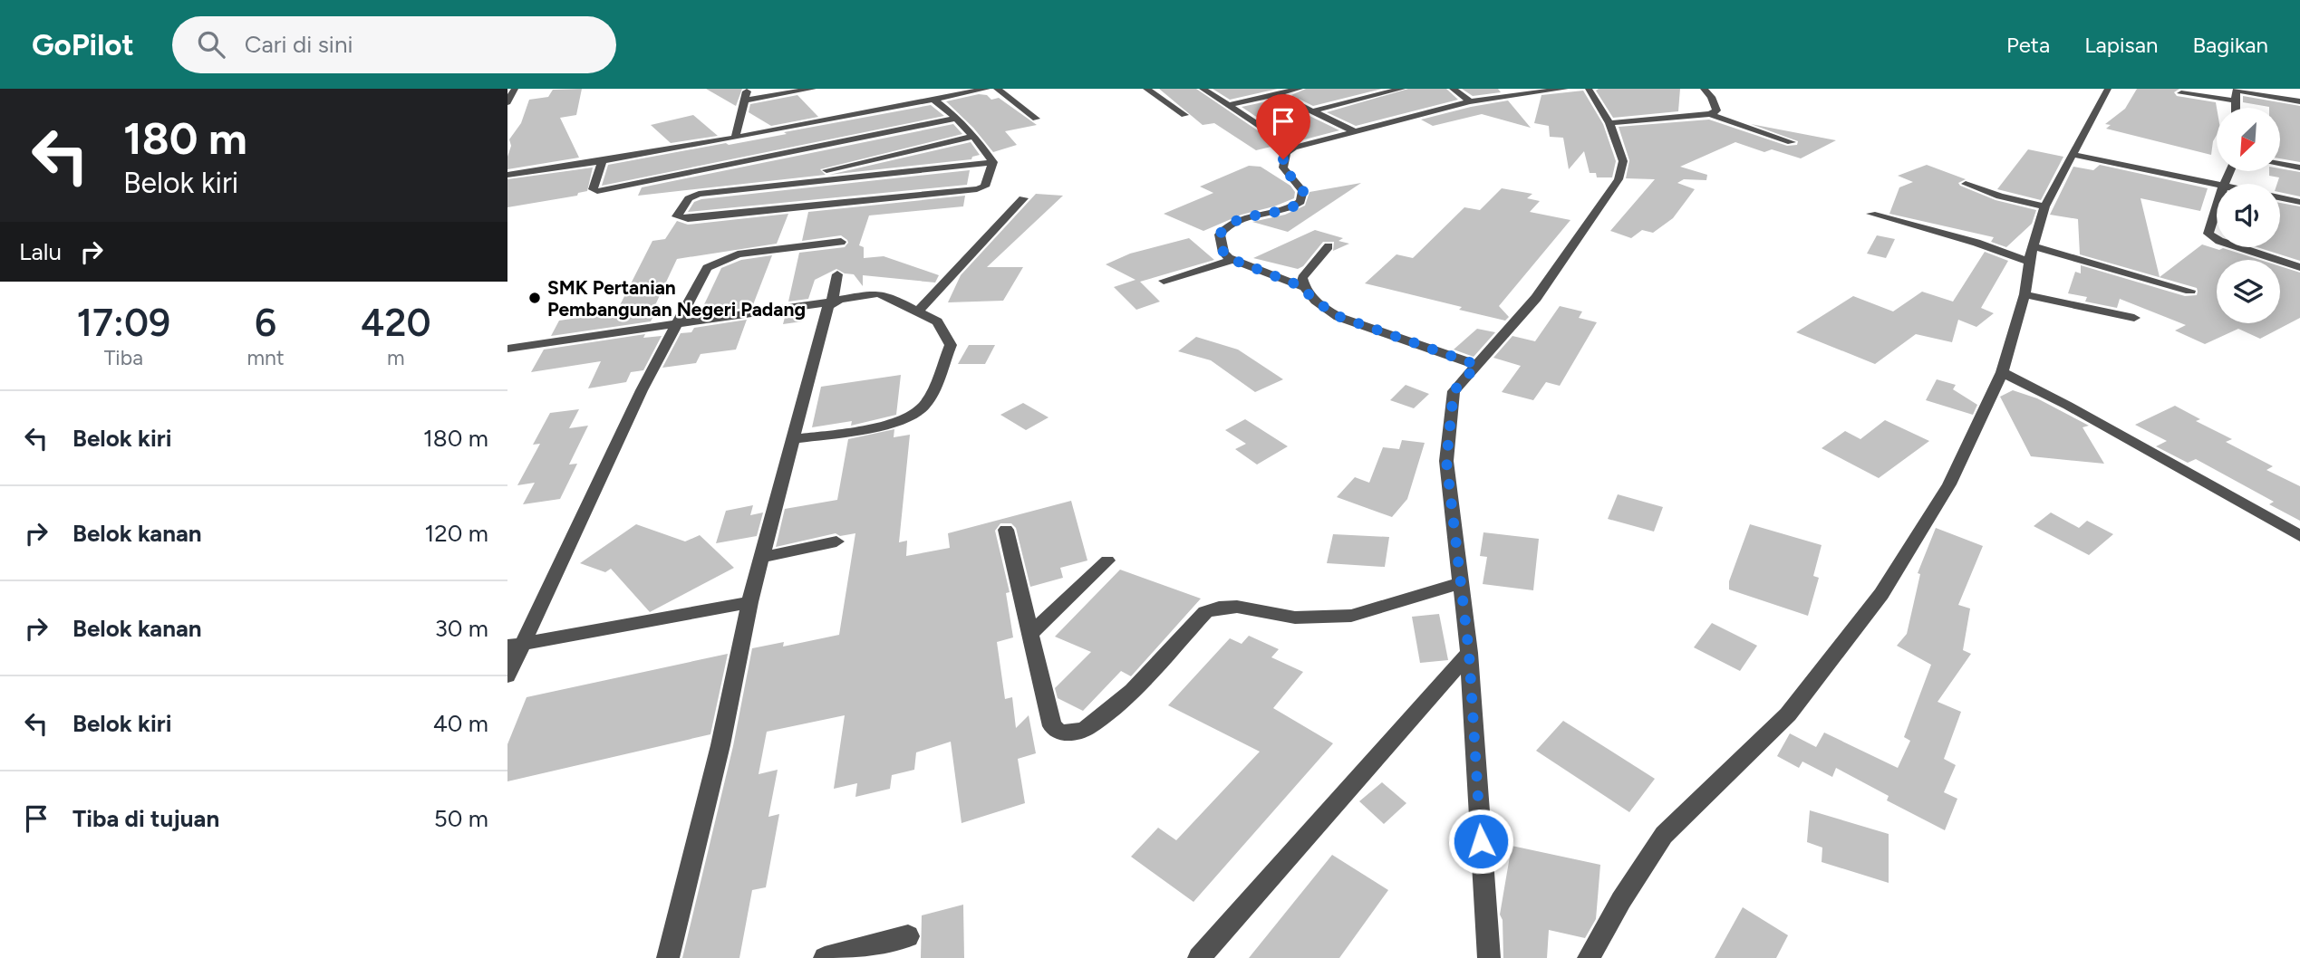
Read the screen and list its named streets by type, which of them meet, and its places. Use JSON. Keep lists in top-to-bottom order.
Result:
{
  "places": ["SMK Pertanian Pembangunan Negeri Padang"],
  "north": "bottom left",
  "page": {
    "header": "GoPilot",
    "search": "Cari di sini",
    "nav": ["Peta", "Lapisan", "Bagikan"],
    "turn": ["180 m", "Belok kiri"],
    "then": "Lalu",
    "eta": [
      "17:09",
      "Tiba",
      "6",
      "mnt",
      "420",
      "m"
    ],
    "list": [
      {
        "name": "Belok kiri",
        "value": "180 m"
      },
      {
        "name": "Belok kanan",
        "value": "120 m"
      },
      {
        "name": "Belok kanan",
        "value": "30 m"
      },
      {
        "name": "Belok kiri",
        "value": "40 m"
      },
      {
        "name": "Tiba di tujuan",
        "value": "50 m"
      }
    ]
  }
}
